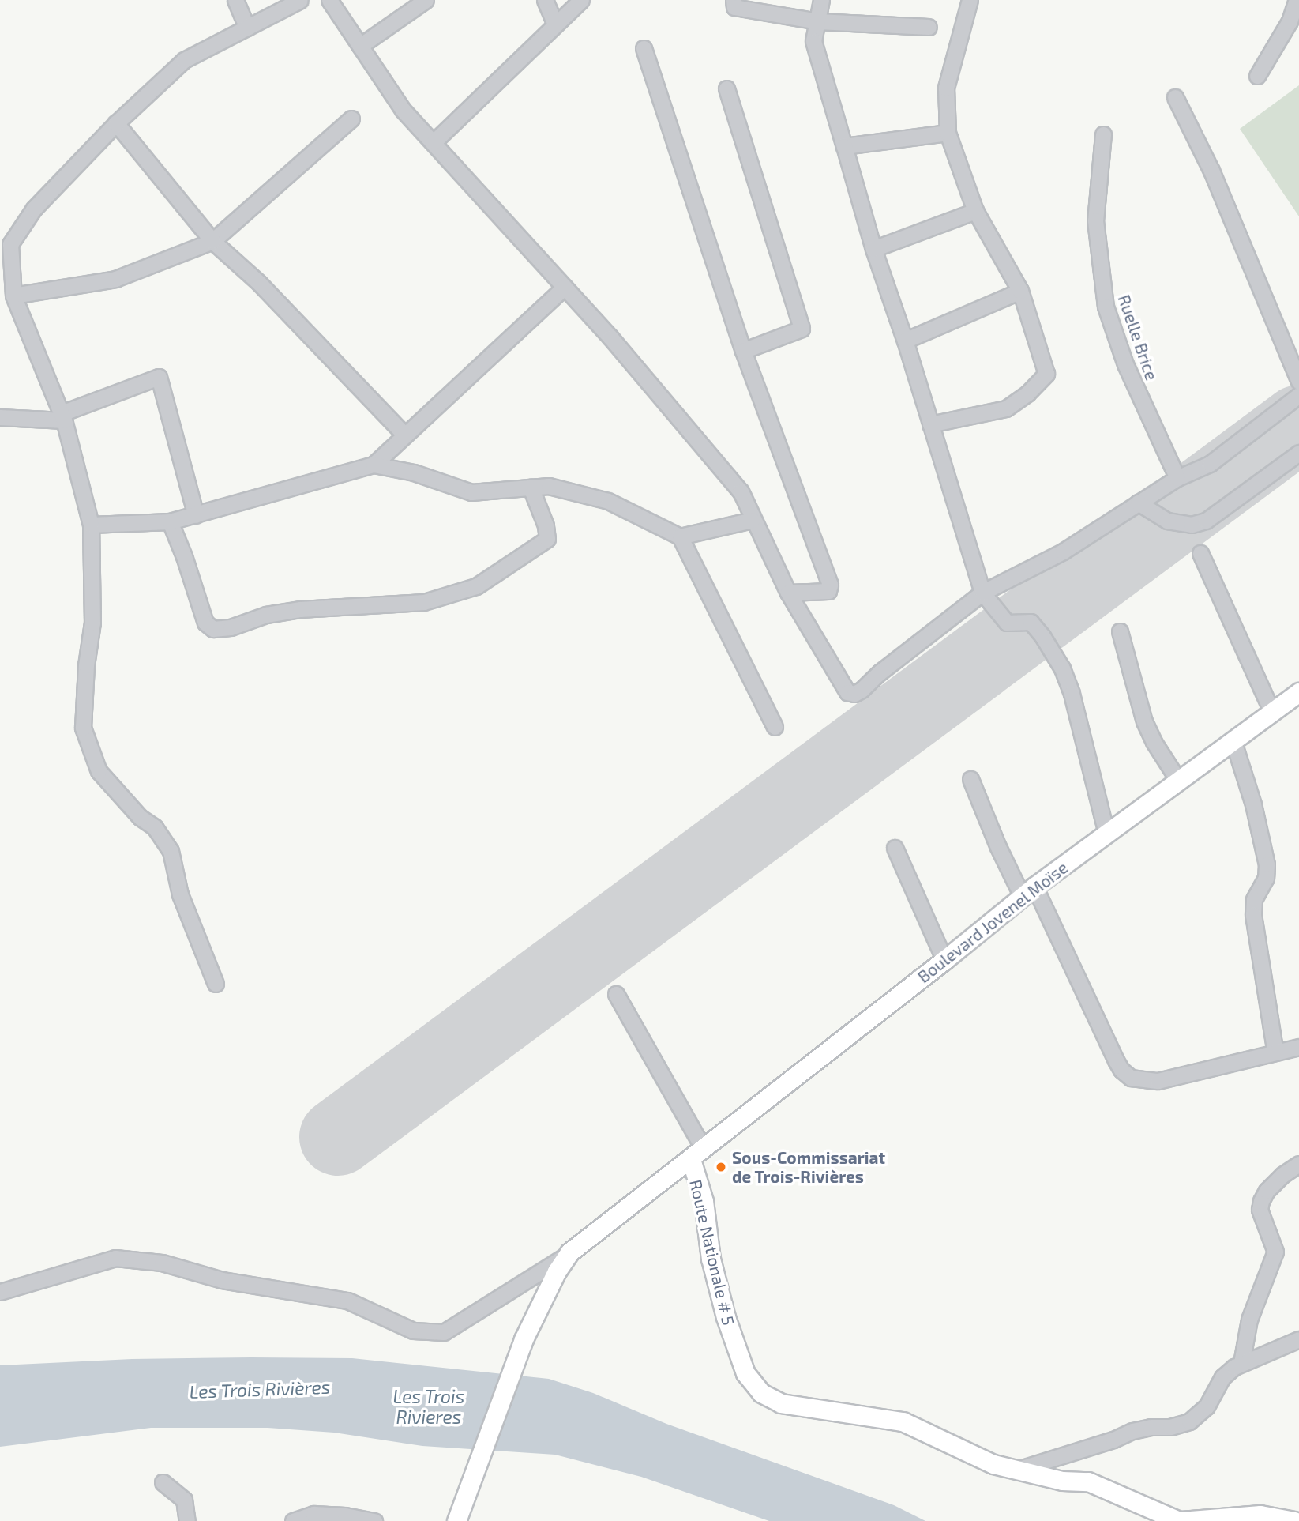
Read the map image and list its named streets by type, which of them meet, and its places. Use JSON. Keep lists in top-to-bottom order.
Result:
{
  "streets": {
    "main road": ["Boulevard Jovenel Moïse", "Route Nationale # 5"],
    "street": ["Ruelle Brice"]
  },
  "crossings": [
    ["Boulevard Jovenel Moïse", "Route Nationale # 5"]
  ],
  "water": ["Les Trois Rivières", "Les Trois Rivieres"],
  "places": ["Sous-Commissariat de Trois-Rivières"]
}
